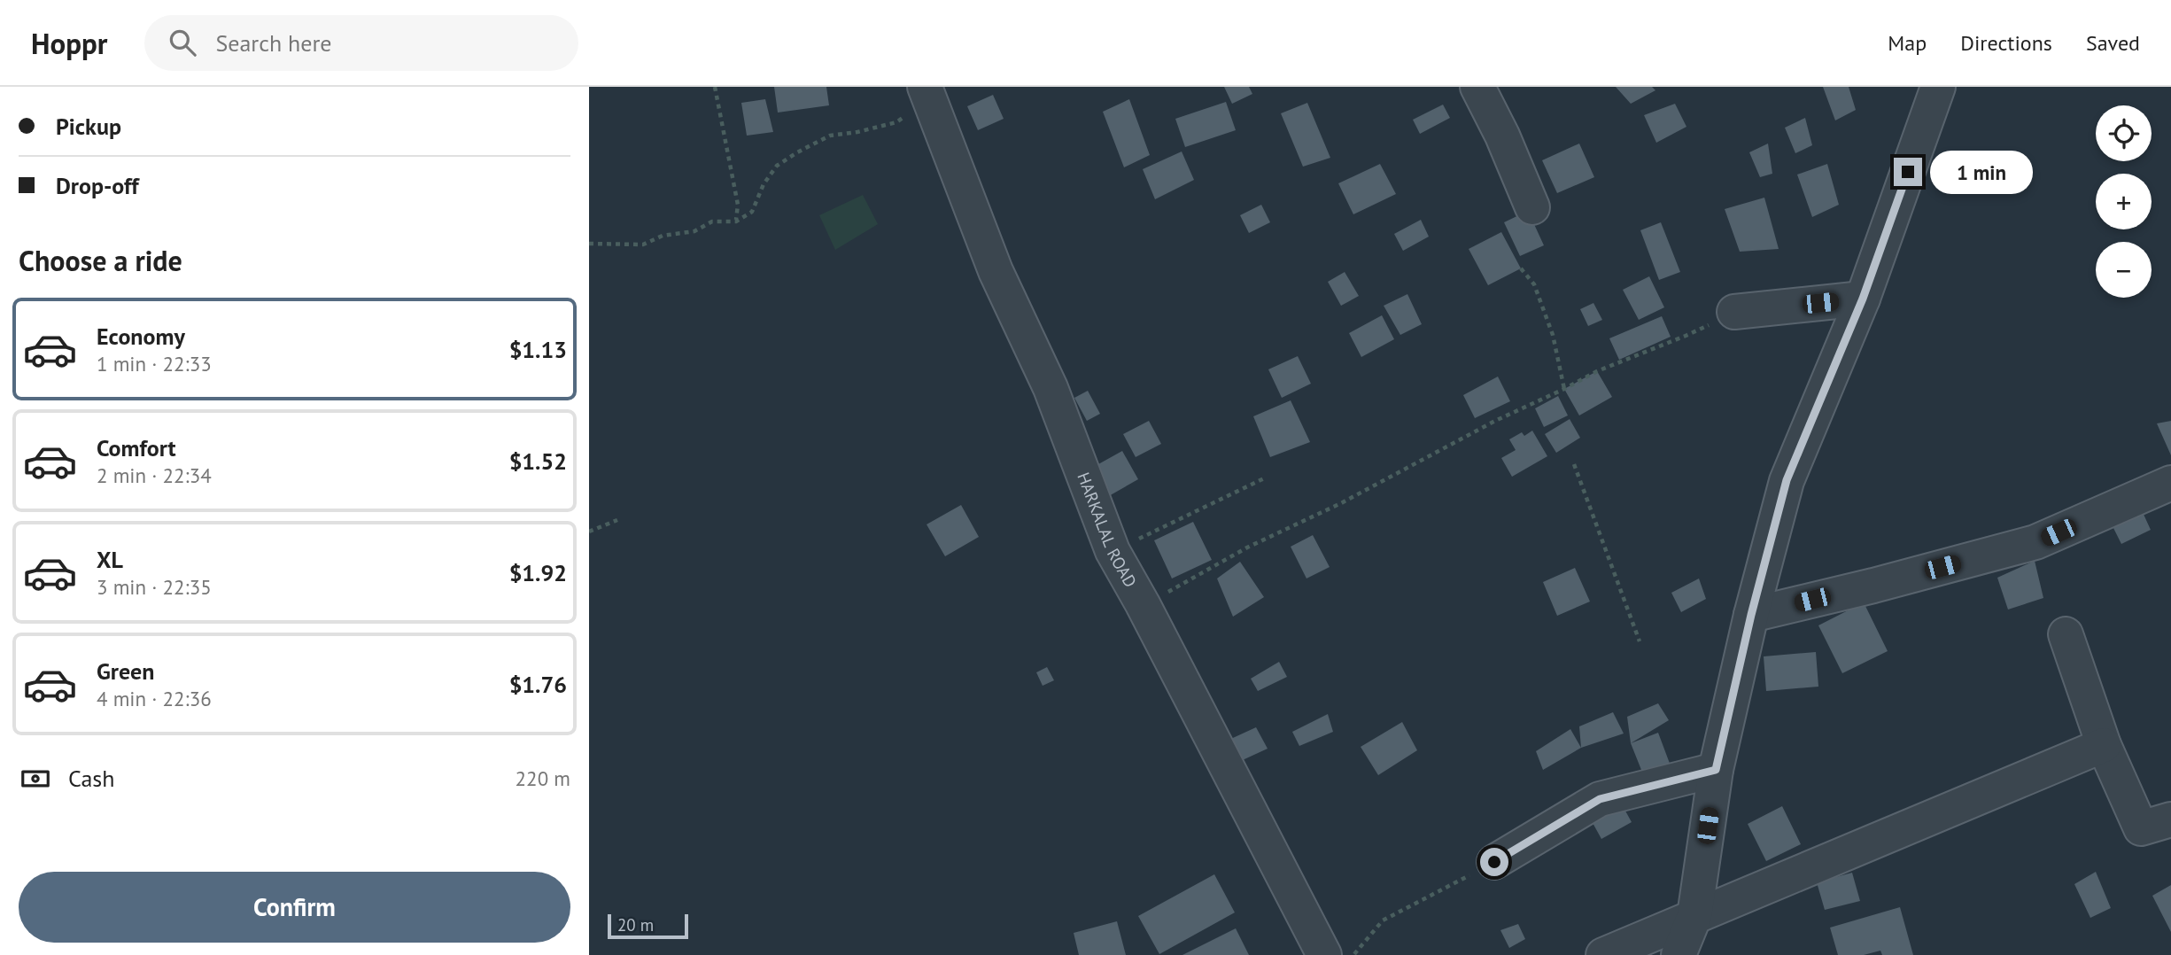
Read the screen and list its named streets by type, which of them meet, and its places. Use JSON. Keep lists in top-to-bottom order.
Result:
{
  "streets": {
    "street": ["HARKALAL ROAD"]
  },
  "scale_bar": "20 m",
  "page": {
    "header": "Hoppr",
    "search": "Search here",
    "nav": ["Map", "Directions", "Saved"],
    "banner": ["Pickup", "Drop-off"],
    "map_buttons": ["+", "−"],
    "bubble": "1 min",
    "heading": "Choose a ride",
    "list": [
      {
        "name": "Economy",
        "note": "1 min · 22:33",
        "value": "$1.13"
      },
      {
        "name": "Comfort",
        "note": "2 min · 22:34",
        "value": "$1.52"
      },
      {
        "name": "XL",
        "note": "3 min · 22:35",
        "value": "$1.92"
      },
      {
        "name": "Green",
        "note": "4 min · 22:36",
        "value": "$1.76"
      }
    ],
    "pay": ["Cash", "220 m"],
    "buttons": "Confirm",
    "scale": "20 m"
  }
}
